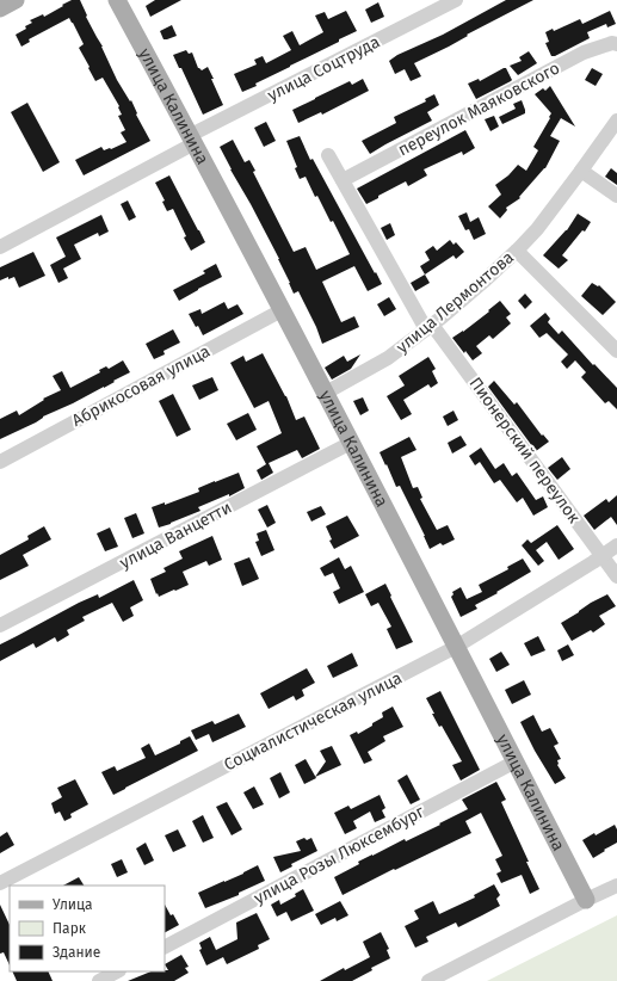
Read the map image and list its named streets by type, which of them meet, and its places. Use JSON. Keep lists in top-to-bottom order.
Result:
{
  "streets": {
    "main road": ["улица Калинина"],
    "street": [
      "улица Соцтруда",
      "переулок Маяковского",
      "улица Лермонтова",
      "Абрикосовая улица",
      "Пионерский переулок",
      "улица Ванцетти",
      "Социалистическая улица",
      "улица Розы Люксембург"
    ]
  },
  "crossings": [
    ["улица Соцтруда", "улица Калинина"],
    ["улица Калинина", "улица Лермонтова"],
    ["улица Калинина", "Абрикосовая улица"],
    ["улица Калинина", "улица Ванцетти"],
    ["улица Калинина", "Социалистическая улица"],
    ["улица Калинина", "улица Розы Люксембург"],
    ["улица Лермонтова", "Пионерский переулок"],
    ["Пионерский переулок", "Социалистическая улица"]
  ],
  "legend": ["Улица", "Парк", "Здание"]
}
